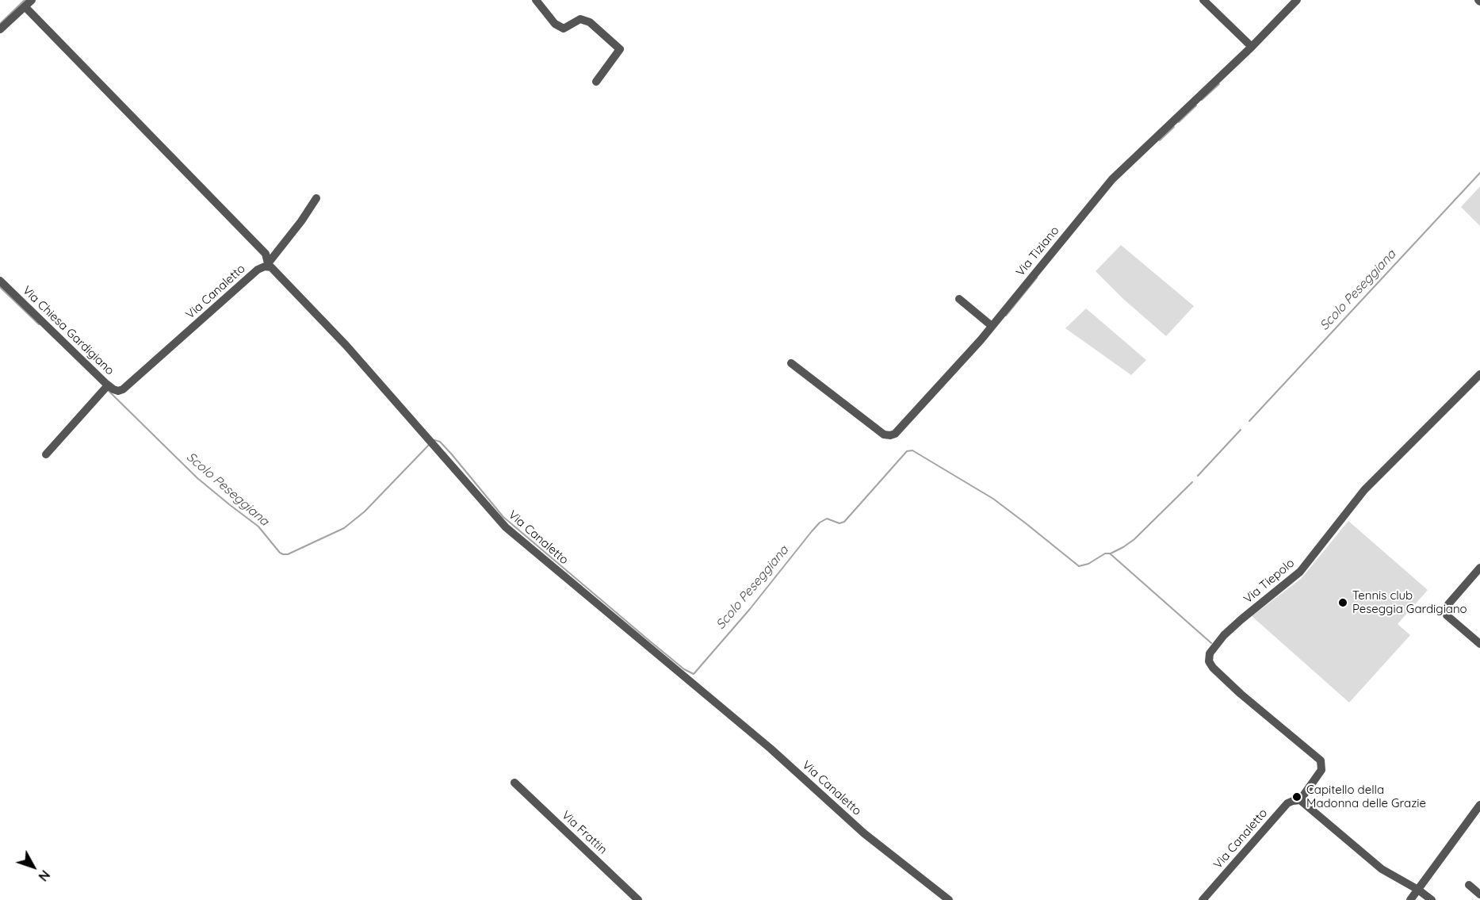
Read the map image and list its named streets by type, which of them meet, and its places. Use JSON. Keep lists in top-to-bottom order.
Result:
{
  "streets": {
    "street": [
      "Via Tiziano",
      "Via Canaletto",
      "Via Chiesa Gardigiano",
      "Via Tiepolo",
      "Via Frattin"
    ]
  },
  "crossings": [
    ["Via Canaletto", "Via Chiesa Gardigiano"],
    ["Via Canaletto", "Via Tiepolo"]
  ],
  "water": ["Scolo Peseggiana"],
  "places": ["Tennis club Peseggia Gardigiano", "Capitello della Madonna delle Grazie"],
  "north": "bottom right"
}
